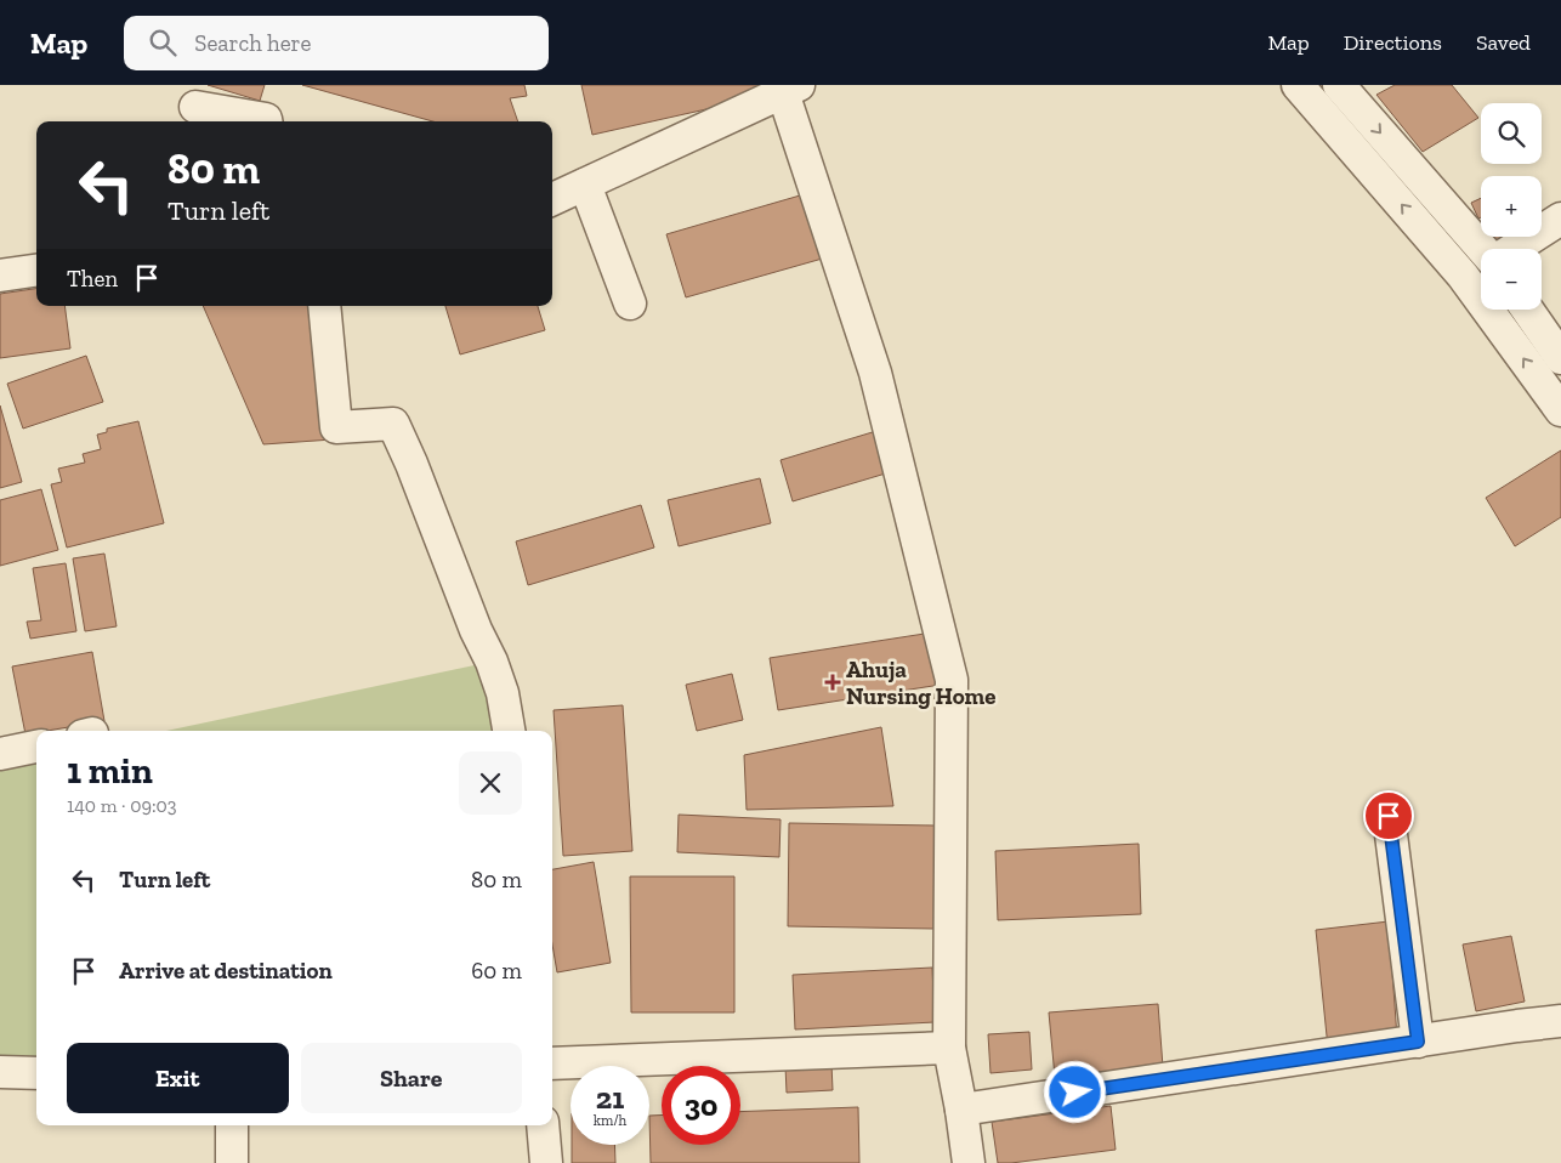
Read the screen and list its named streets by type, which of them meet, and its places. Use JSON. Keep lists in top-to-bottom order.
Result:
{
  "places": {
    "health": ["Ahuja Nursing Home"]
  },
  "page": {
    "header": "Map",
    "search": "Search here",
    "nav": ["Map", "Directions", "Saved"],
    "map_buttons": ["+", "−"],
    "turn": ["80 m", "Turn left"],
    "then": "Then",
    "heading": ["1 min", "140 m · 09:03"],
    "list": [
      {
        "name": "Turn left",
        "value": "80 m"
      },
      {
        "name": "Arrive at destination",
        "value": "60 m"
      }
    ],
    "buttons": ["Exit", "Share"],
    "speed": "21 km/h",
    "limit": "30"
  }
}
